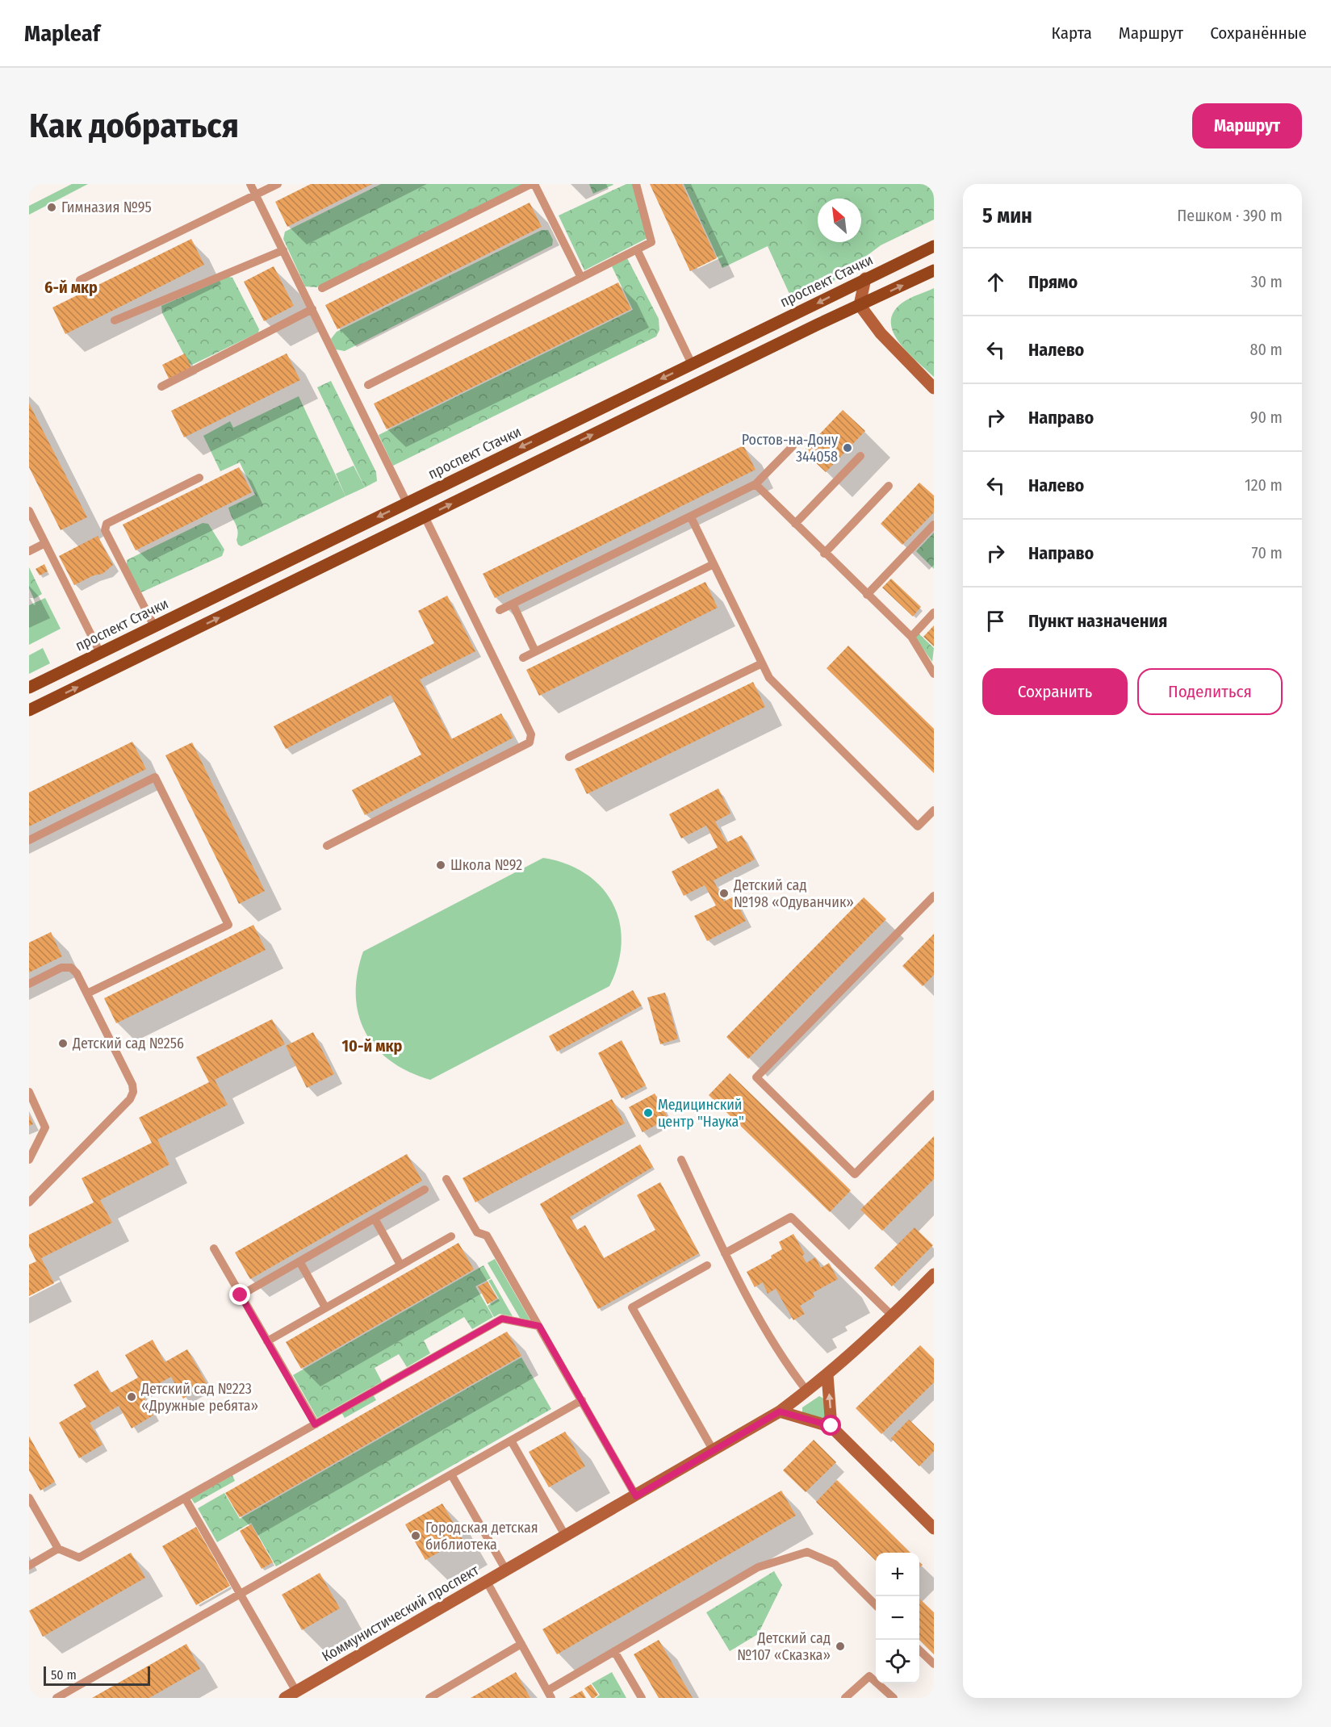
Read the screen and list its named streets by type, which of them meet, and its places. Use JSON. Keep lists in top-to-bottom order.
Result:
{
  "streets": {
    "main road": ["проспект Стачки", "Коммунистический проспект"]
  },
  "districts": ["6-й мкр", "10-й мкр"],
  "places": [
    "Гимназия №95",
    "Ростов-на-Дону 344058",
    "Школа №92",
    "Детский сад №198 «Одуванчик»",
    "Детский сад №256",
    "Медицинский центр \"Наука\"",
    "Детский сад №223 «Дружные ребята»",
    "Городская детская библиотека",
    "Детский сад №107 «Сказка»"
  ],
  "scale_bar": "50 m",
  "north": "top left",
  "page": {
    "header": "Mapleaf",
    "nav": ["Карта", "Маршрут", "Сохранённые"],
    "buttons": [
      "Маршрут",
      ["Сохранить", "Поделиться"]
    ],
    "title": "Как добраться",
    "heading": ["5 мин", "Пешком · 390 m"],
    "list": [
      ["Прямо", "30 m"],
      ["Налево", "80 m"],
      ["Направо", "90 m"],
      ["Налево", "120 m"],
      ["Направо", "70 m"],
      "Пункт назначения"
    ],
    "map_buttons": ["+", "−"],
    "scale": "50 m"
  }
}
